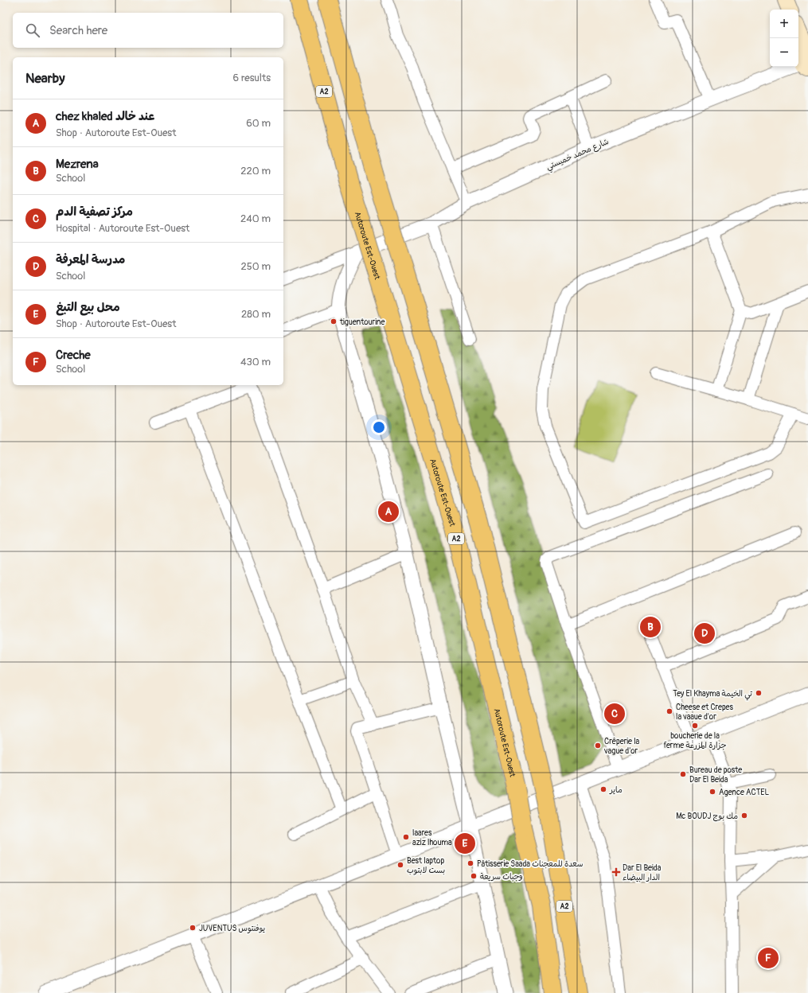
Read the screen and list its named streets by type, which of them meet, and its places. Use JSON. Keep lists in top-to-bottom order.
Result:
{
  "streets": {
    "highway": ["A2", "Autoroute Est-Ouest"],
    "street": ["شارع محمد خميستي"]
  },
  "places": {
    "other": [
      "tiguentourine",
      "Tey El Khayma تي الخيمة",
      "Cheese et Crepes la vaaue d'or",
      "boucherie de la ferme جزارة المزرعة",
      "Crêperie la vague d'or",
      "Bureau de poste Dar El Beida",
      "ماير",
      "Agence ACTEL",
      "Mc BOUDJ مك بوج",
      "laares aziz lhouma",
      "Pâtisserie Saada سعدة للمعجنات",
      "Best laptop بست لابتوب",
      "وجبات سريعة",
      "JUVENTUS يوفنتوس"
    ],
    "health": ["Dar El Beida الدار البيضاء"]
  },
  "page": {
    "map_buttons": ["+", "−"],
    "search": "Search here",
    "heading": ["Nearby", "6 results"],
    "list": [
      {
        "mark": "A",
        "name": "chez khaled عند خالد",
        "note": "Shop · Autoroute Est-Ouest",
        "value": "60 m"
      },
      {
        "mark": "B",
        "name": "Mezrena",
        "note": "School",
        "value": "220 m"
      },
      {
        "mark": "C",
        "name": "مركز تصفية الدم",
        "note": "Hospital · Autoroute Est-Ouest",
        "value": "240 m"
      },
      {
        "mark": "D",
        "name": "مدرسة المعرفة",
        "note": "School",
        "value": "250 m"
      },
      {
        "mark": "E",
        "name": "محل بيع التبغ",
        "note": "Shop · Autoroute Est-Ouest",
        "value": "280 m"
      },
      {
        "mark": "F",
        "name": "Creche",
        "note": "School",
        "value": "430 m"
      }
    ],
    "pins": [
      "A",
      "B",
      "D",
      "C",
      "E",
      "F"
    ]
  }
}
